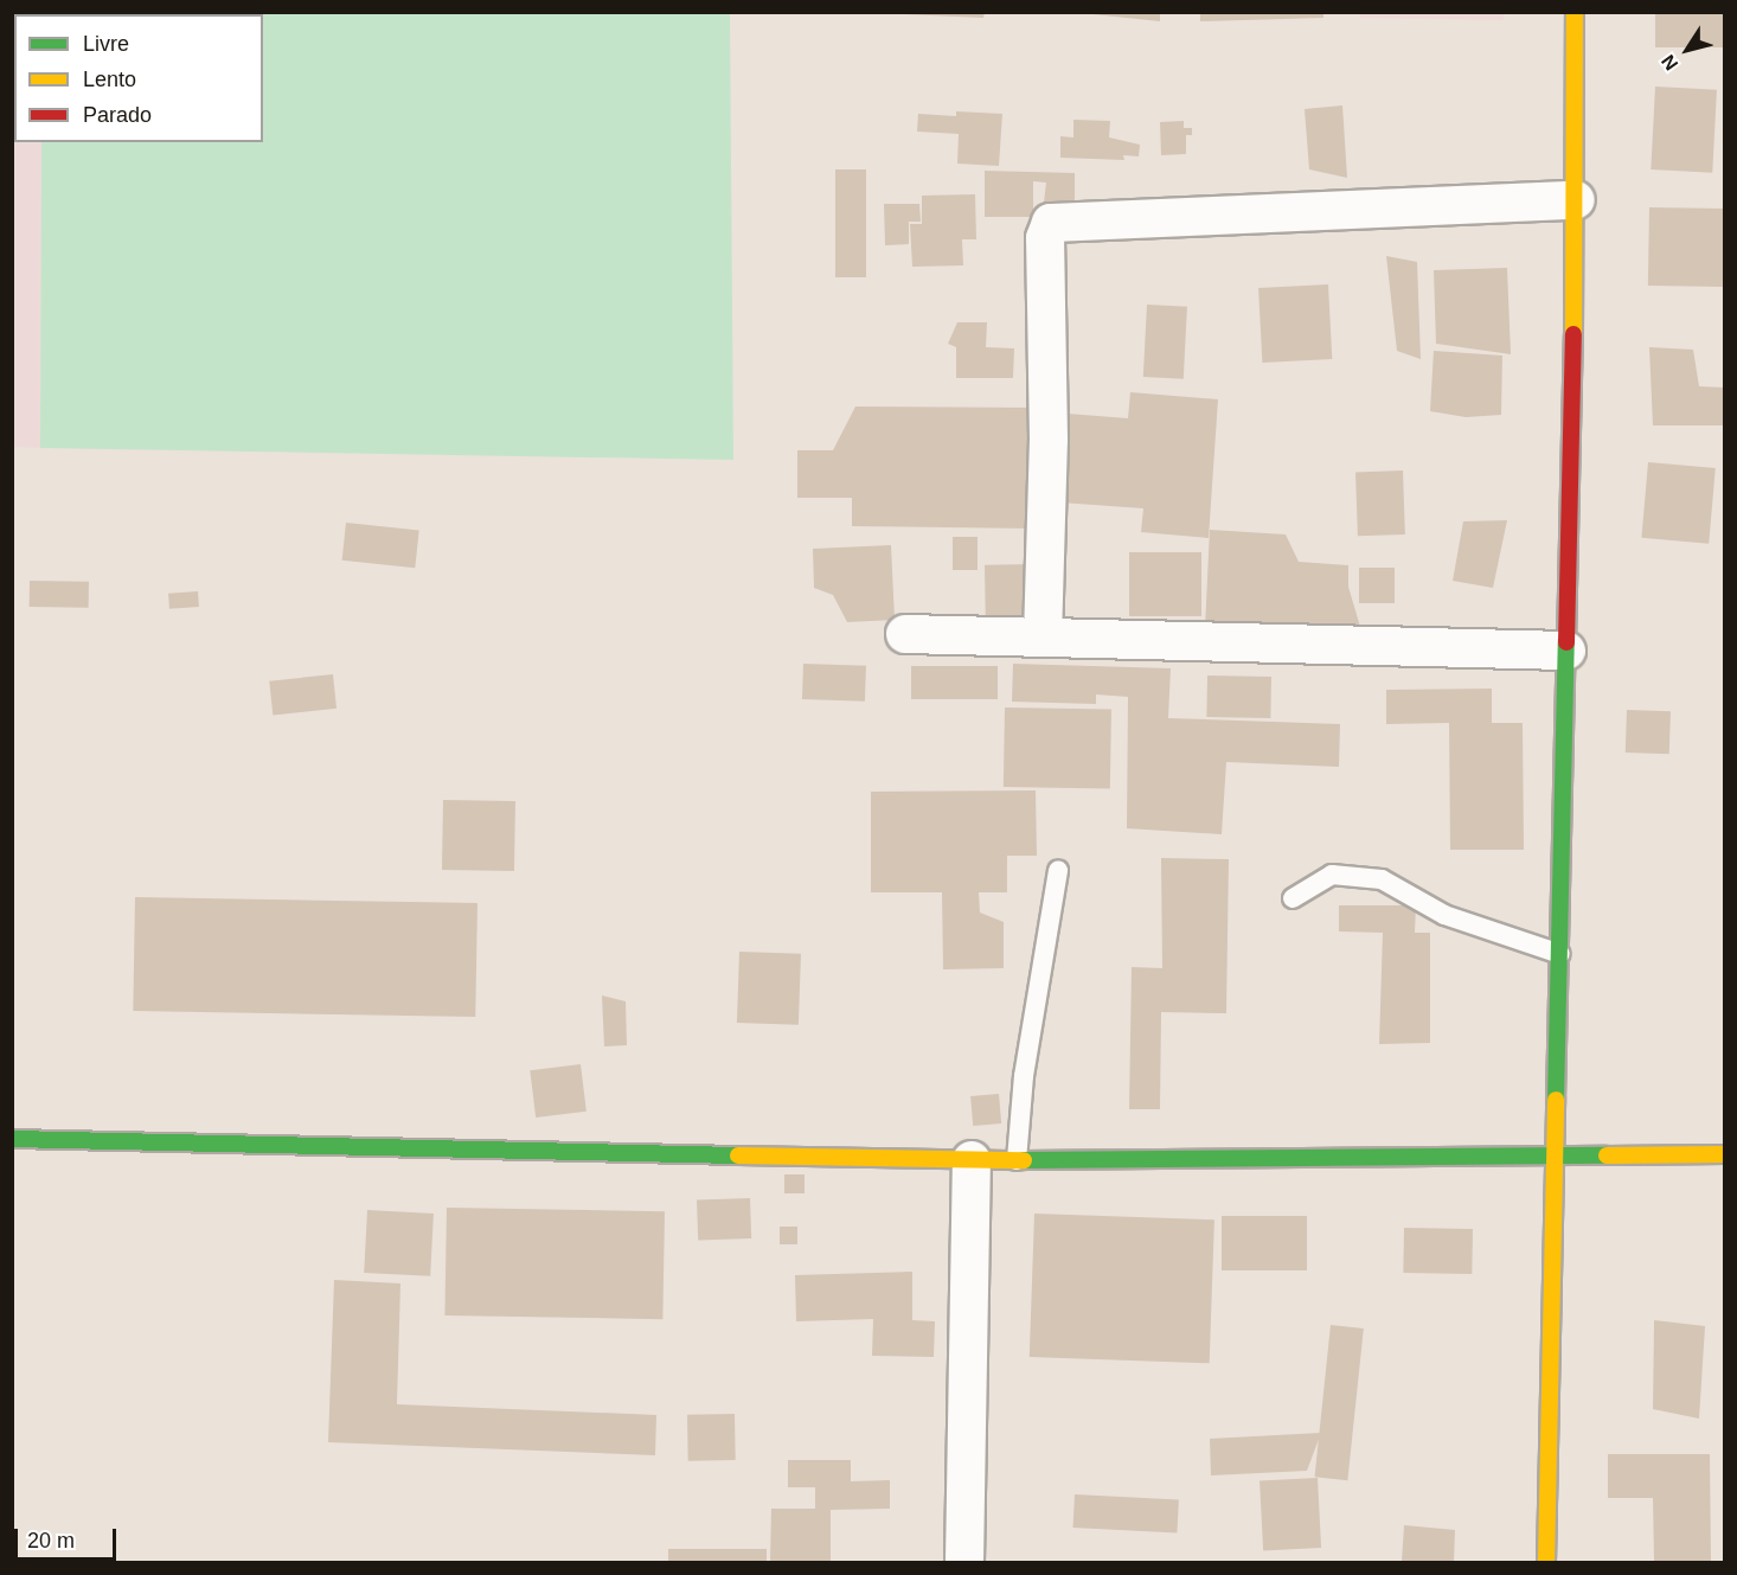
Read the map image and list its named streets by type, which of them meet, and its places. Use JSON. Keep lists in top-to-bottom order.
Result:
{
  "legend": ["Livre", "Lento", "Parado"],
  "scale_bar": "20 m",
  "north": "bottom left"
}
